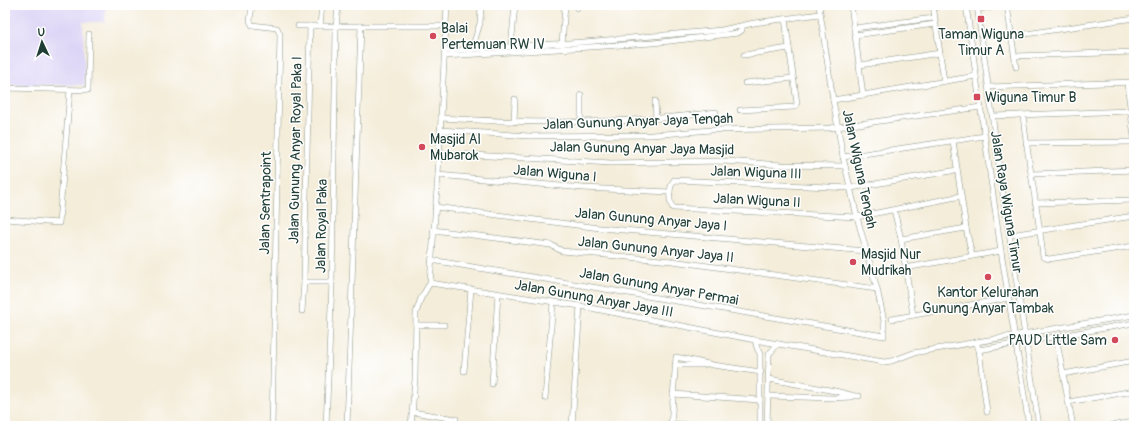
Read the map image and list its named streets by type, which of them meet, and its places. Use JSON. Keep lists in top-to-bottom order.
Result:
{
  "streets": {
    "street": [
      "Jalan Gunung Anyar Jaya Tengah",
      "Jalan Gunung Anyar Jaya Masjid",
      "Jalan Gunung Anyar Royal Paka I",
      "Jalan Wiguna Tengah",
      "Jalan Wiguna III",
      "Jalan Wiguna I",
      "Jalan Wiguna II",
      "Jalan Raya Wiguna Timur",
      "Jalan Sentrapoint",
      "Jalan Gunung Anyar Jaya I",
      "Jalan Royal Paka",
      "Jalan Gunung Anyar Jaya II",
      "Jalan Gunung Anyar Permai",
      "Jalan Gunung Anyar Jaya III"
    ]
  },
  "crossings": [
    ["Jalan Gunung Anyar Jaya Tengah", "Jalan Wiguna Tengah"],
    ["Jalan Gunung Anyar Jaya Tengah", "Jalan Raya Wiguna Timur"],
    ["Jalan Gunung Anyar Jaya Masjid", "Jalan Wiguna Tengah"],
    ["Jalan Wiguna Tengah", "Jalan Wiguna III"],
    ["Jalan Wiguna Tengah", "Jalan Wiguna II"],
    ["Jalan Wiguna Tengah", "Jalan Gunung Anyar Jaya I"],
    ["Jalan Wiguna Tengah", "Jalan Gunung Anyar Jaya II"],
    ["Jalan Wiguna Tengah", "Jalan Gunung Anyar Permai"],
    ["Jalan Wiguna III", "Jalan Wiguna I"],
    ["Jalan Wiguna III", "Jalan Wiguna II"],
    ["Jalan Wiguna I", "Jalan Wiguna II"],
    ["Jalan Raya Wiguna Timur", "Jalan Gunung Anyar Jaya III"]
  ],
  "places": {
    "transit": ["Taman Wiguna Timur A", "Wiguna Timur B"],
    "other": [
      "Balai Pertemuan RW IV",
      "Masjid Al Mubarok",
      "Masjid Nur Mudrikah",
      "Kantor Kelurahan Gunung Anyar Tambak",
      "PAUD Little Sam"
    ]
  },
  "north": "top"
}
